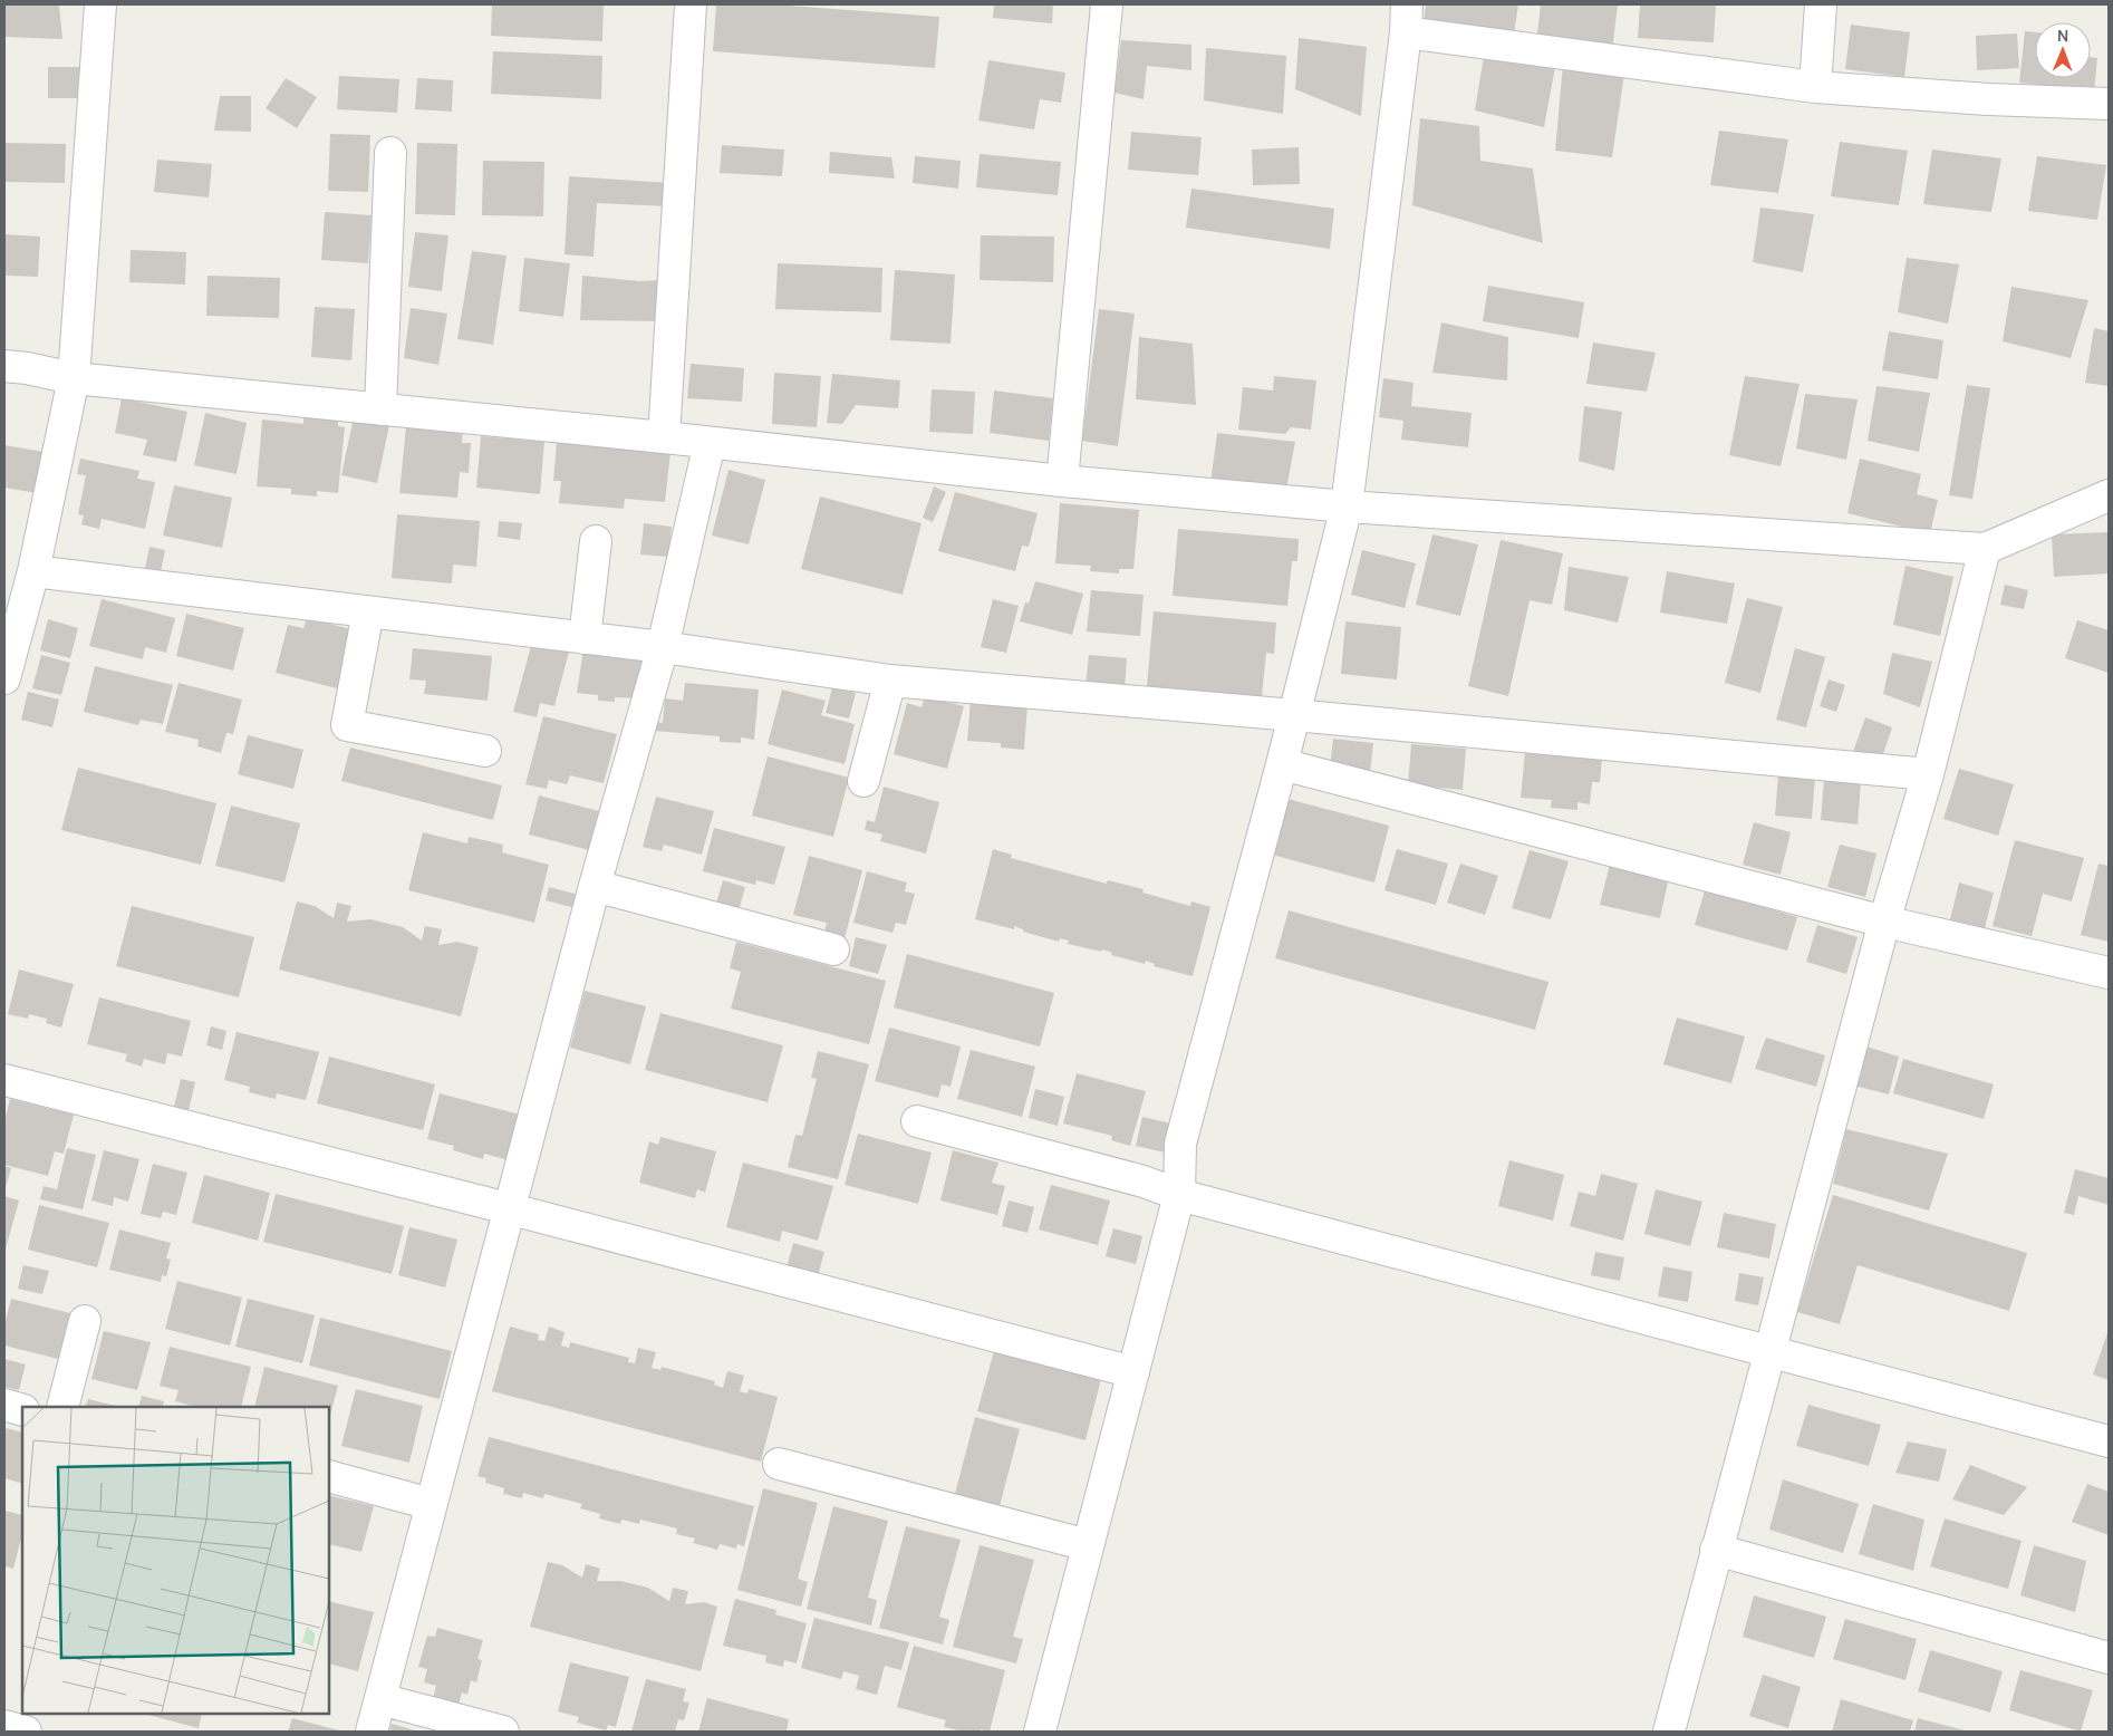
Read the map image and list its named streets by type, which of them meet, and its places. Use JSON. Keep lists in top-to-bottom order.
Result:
{
  "north": "top"
}
